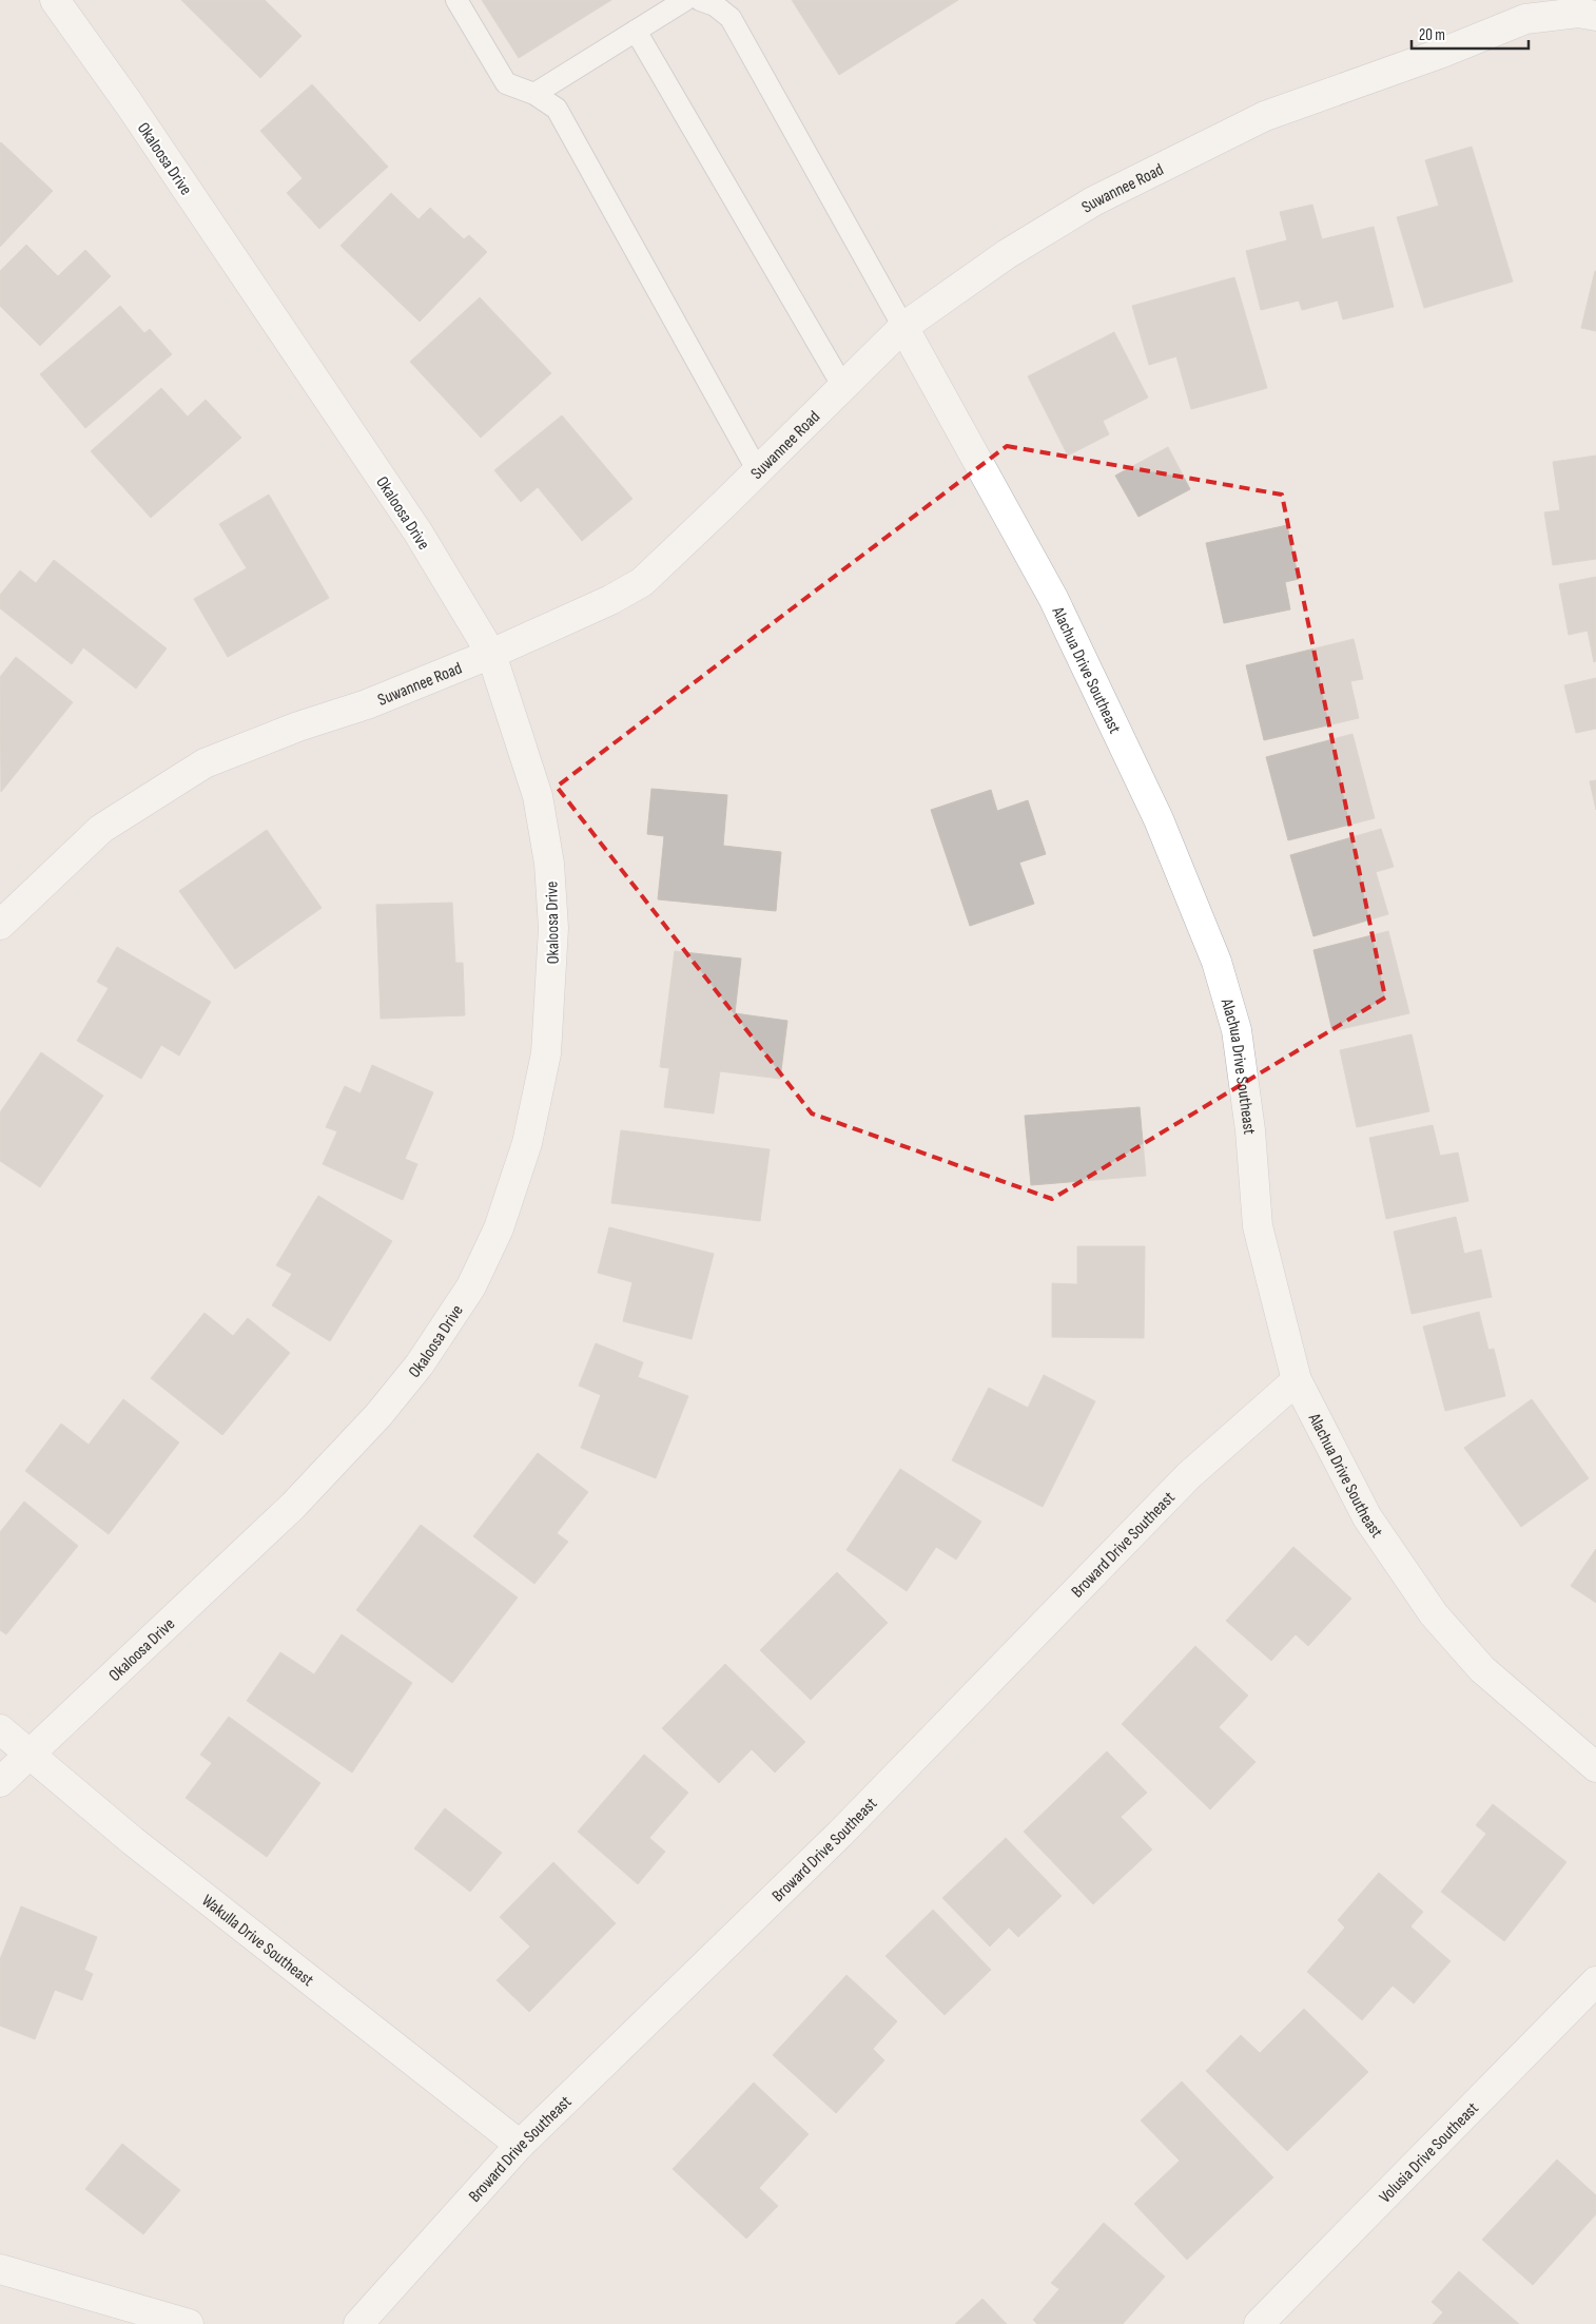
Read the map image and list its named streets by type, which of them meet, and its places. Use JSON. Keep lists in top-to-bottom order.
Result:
{
  "streets": {
    "street": [
      "Okaloosa Drive",
      "Suwannee Road",
      "Alachua Drive Southeast",
      "Broward Drive Southeast",
      "Wakulla Drive Southeast",
      "Volusia Drive Southeast"
    ]
  },
  "crossings": [
    ["Okaloosa Drive", "Suwannee Road"],
    ["Okaloosa Drive", "Wakulla Drive Southeast"],
    ["Suwannee Road", "Alachua Drive Southeast"],
    ["Alachua Drive Southeast", "Broward Drive Southeast"],
    ["Broward Drive Southeast", "Wakulla Drive Southeast"]
  ],
  "scale_bar": "20 m"
}
